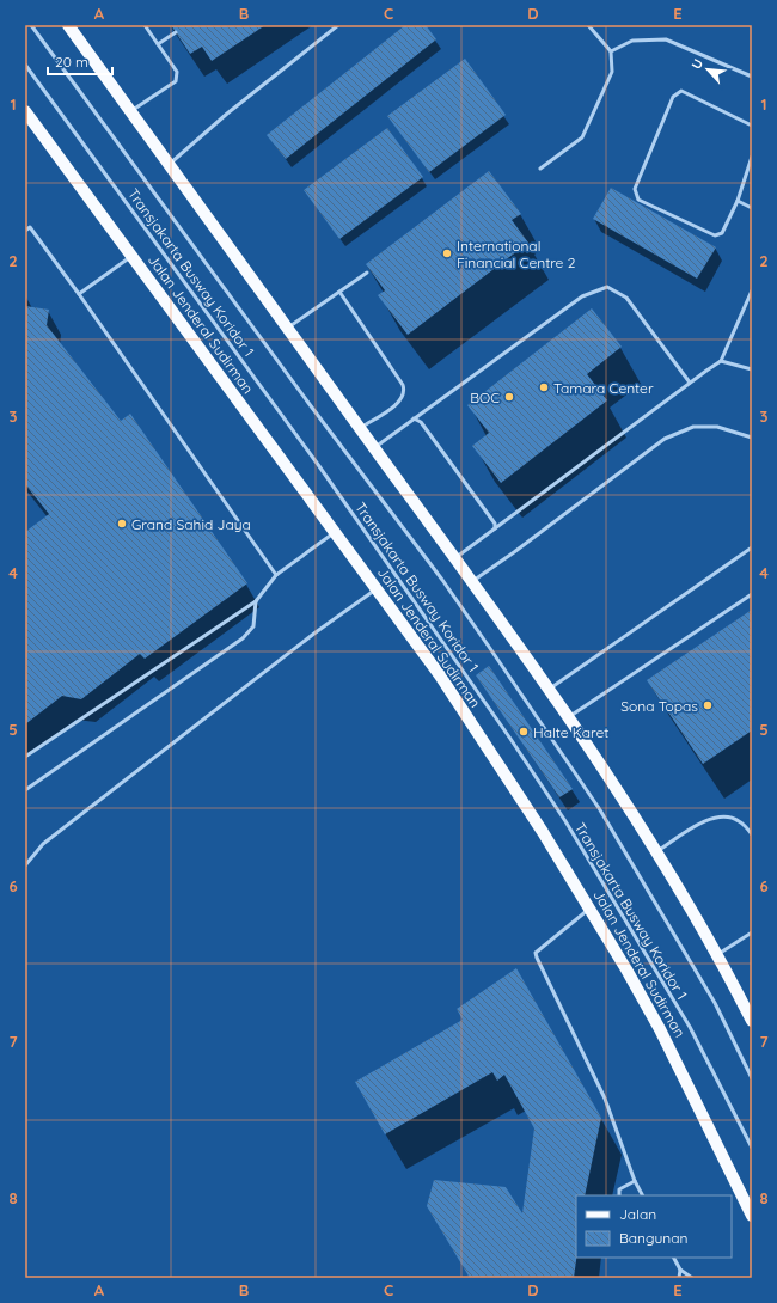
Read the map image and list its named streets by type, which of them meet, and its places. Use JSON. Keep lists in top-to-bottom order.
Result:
{
  "streets": {
    "main road": ["Jalan Jenderal Sudirman"],
    "lane": ["Transjakarta Busway Koridor 1"]
  },
  "places": [
    "International Financial Centre 2",
    "Tamara Center",
    "BOC",
    "Grand Sahid Jaya",
    "Sona Topas",
    "Halte Karet"
  ],
  "legend": ["Jalan", "Bangunan"],
  "scale_bar": "20 m",
  "north": "top left",
  "grid": {
    "columns": [
      "A",
      "B",
      "C",
      "D",
      "E"
    ],
    "rows": [
      "1",
      "2",
      "3",
      "4",
      "5",
      "6",
      "7",
      "8"
    ]
  }
}
